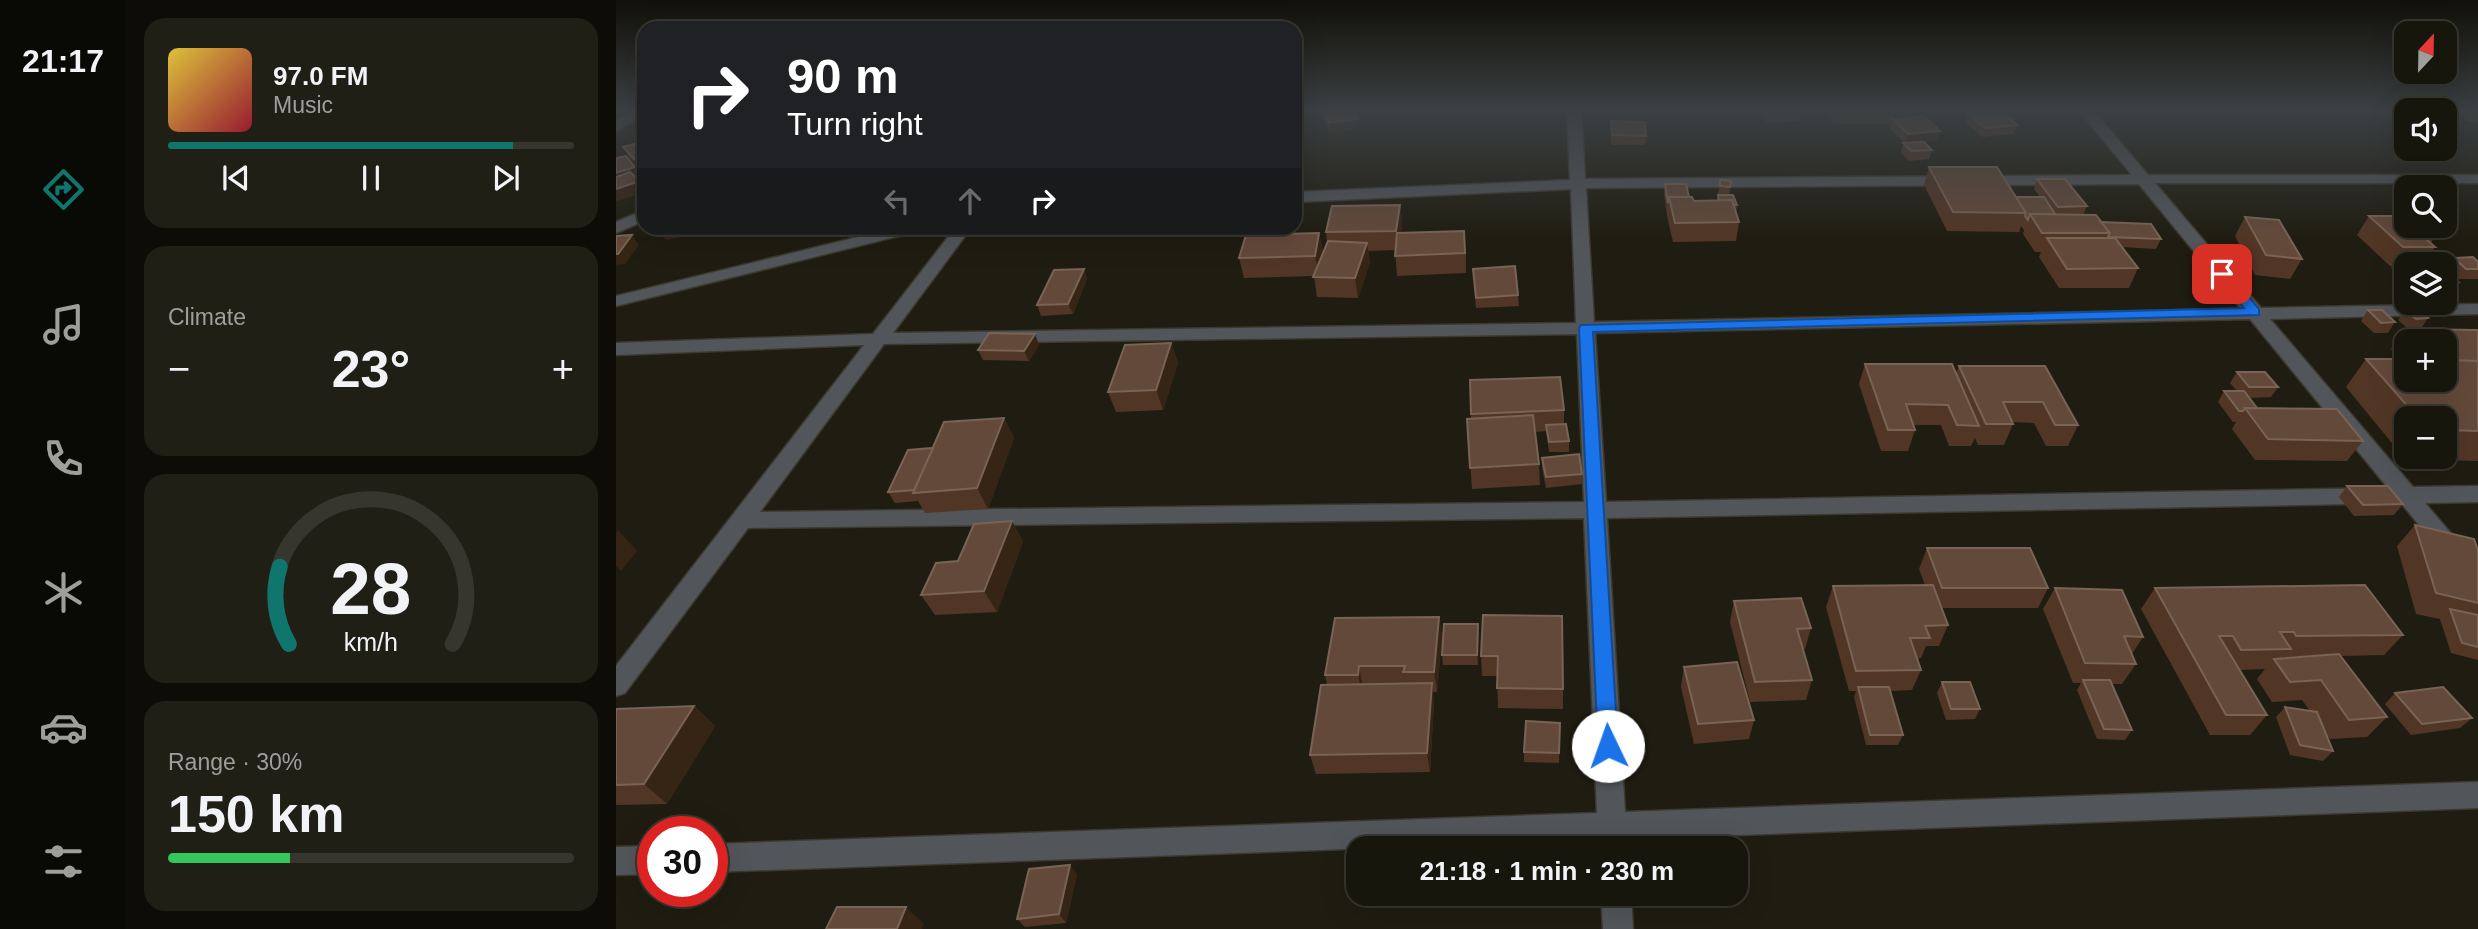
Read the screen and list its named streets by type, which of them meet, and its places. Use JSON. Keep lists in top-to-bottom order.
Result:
{
  "north": "top",
  "page": {
    "tabs": "21:17",
    "map_buttons": ["+", "−"],
    "turn": ["90 m", "Turn right"],
    "song": ["97.0 FM", "Music"],
    "tile": [
      "Climate",
      ["Range · 30%", "150 km"]
    ],
    "heat": ["−", "23°", "+"],
    "limit": "30",
    "trip": "21:18 · 1 min · 230 m",
    "gauge": ["28", "km/h"]
  }
}
